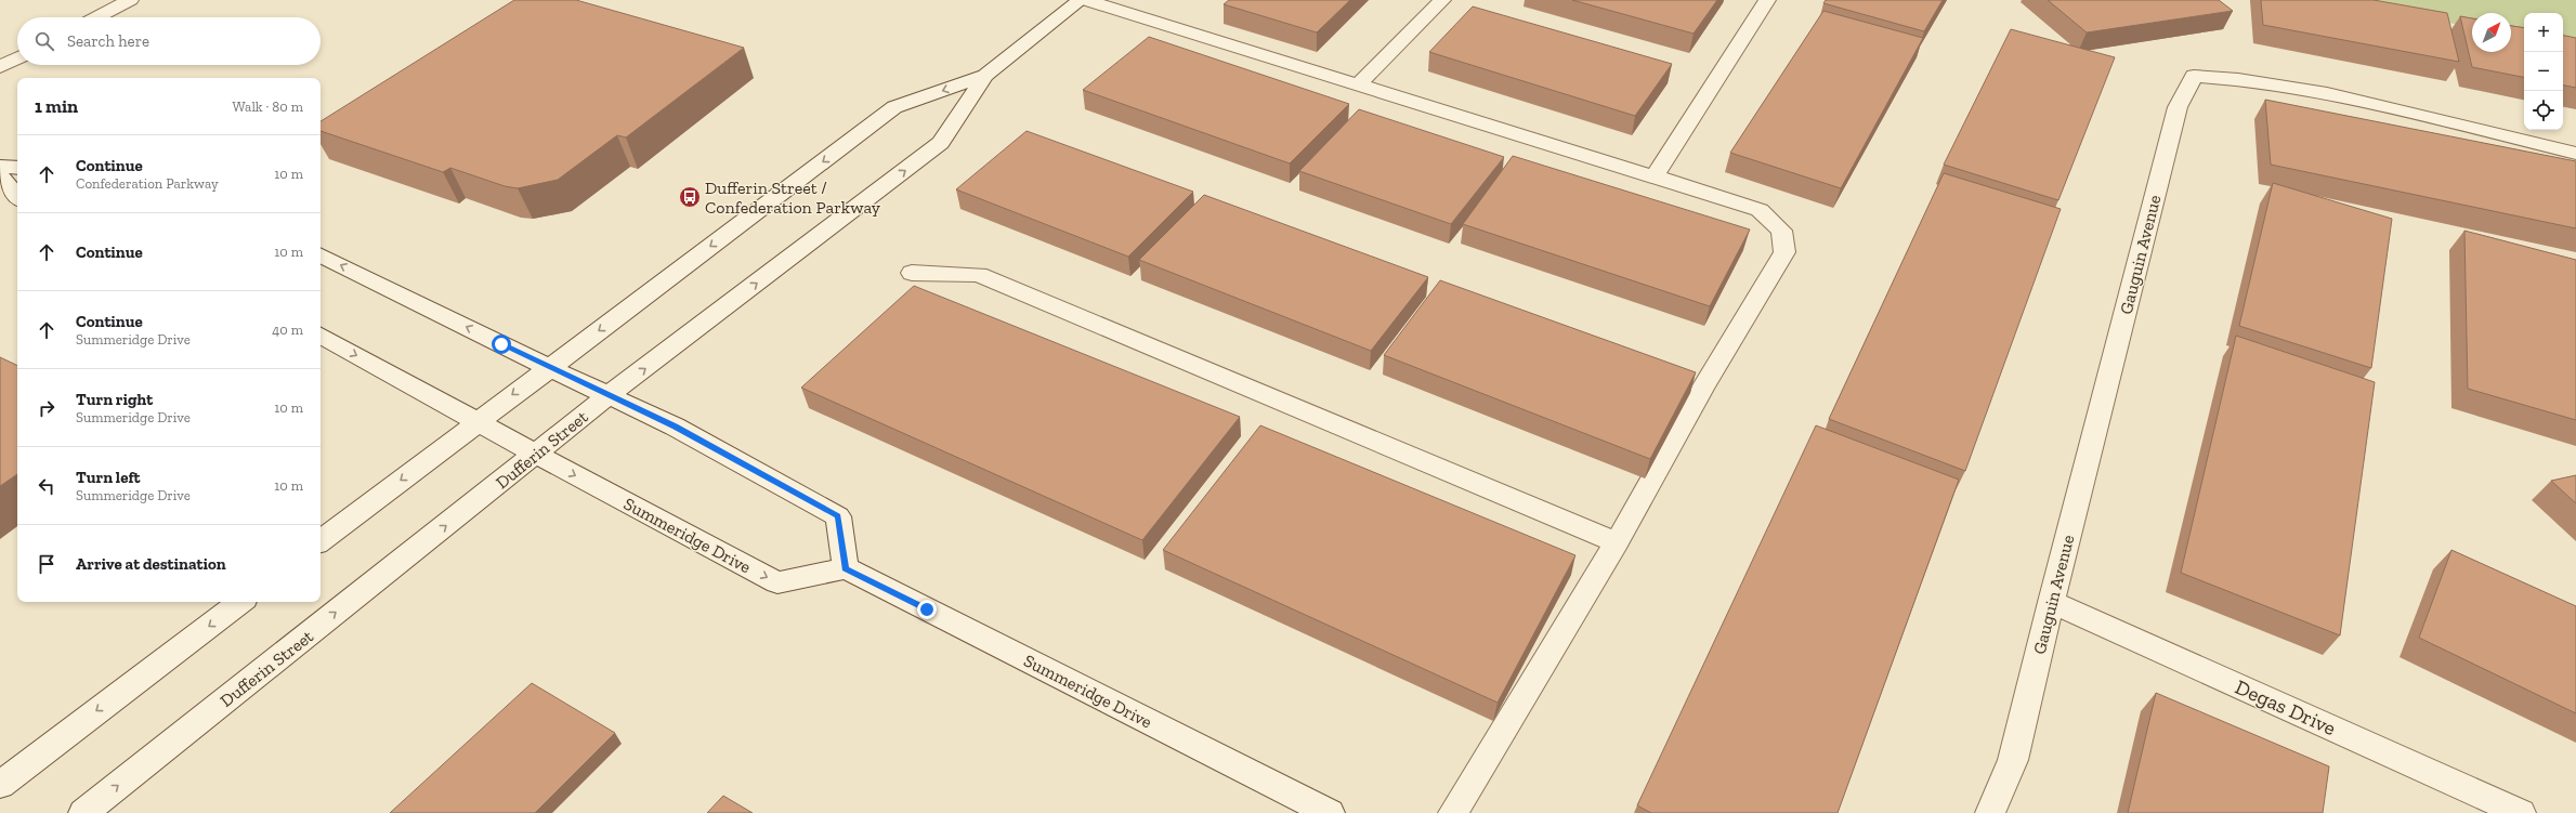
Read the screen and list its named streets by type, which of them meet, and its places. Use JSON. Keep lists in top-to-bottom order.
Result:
{
  "streets": {
    "street": [
      "Gauguin Avenue",
      "Dufferin Street",
      "Summeridge Drive",
      "Degas Drive"
    ]
  },
  "crossings": [
    ["Gauguin Avenue", "Degas Drive"],
    ["Dufferin Street", "Summeridge Drive"]
  ],
  "places": {
    "bus stop": ["Dufferin Street / Confederation Parkway"]
  },
  "north": "top right",
  "page": {
    "map_buttons": ["+", "−"],
    "search": "Search here",
    "heading": ["1 min", "Walk · 80 m"],
    "list": [
      ["Continue", "Confederation Parkway", "10 m"],
      ["Continue", "10 m"],
      ["Continue", "Summeridge Drive", "40 m"],
      ["Turn right", "Summeridge Drive", "10 m"],
      ["Turn left", "Summeridge Drive", "10 m"],
      "Arrive at destination"
    ]
  }
}
